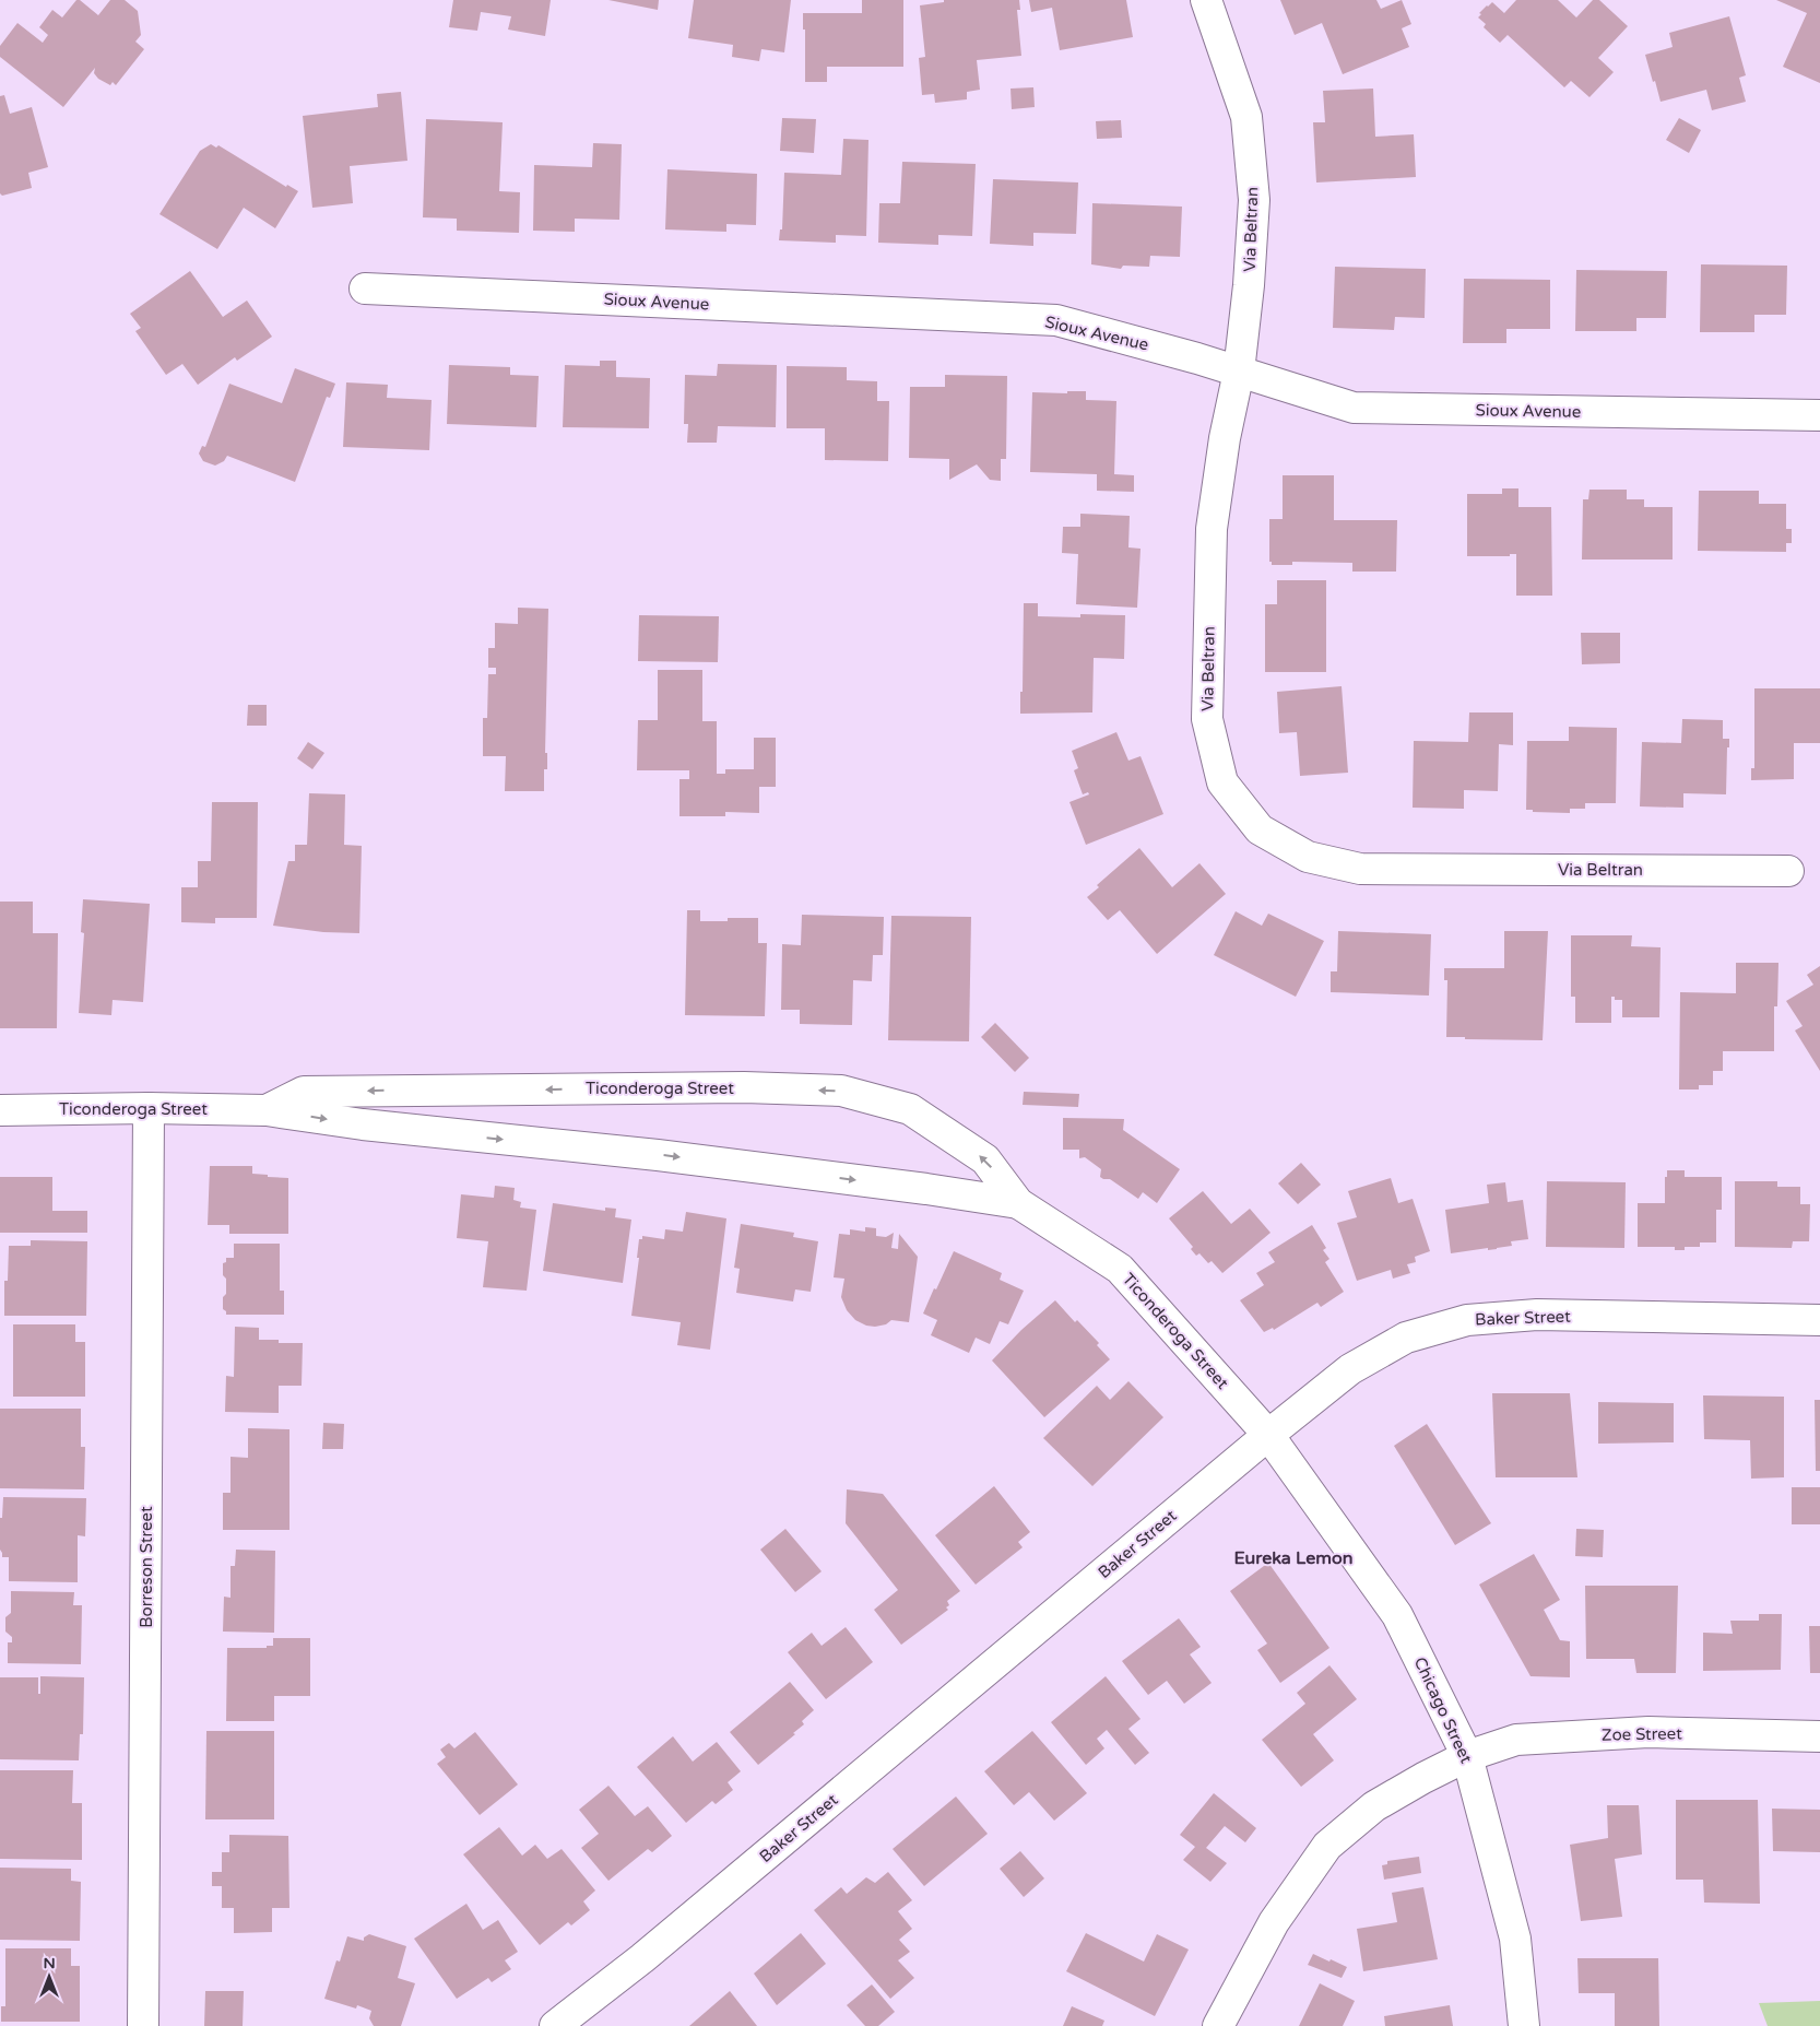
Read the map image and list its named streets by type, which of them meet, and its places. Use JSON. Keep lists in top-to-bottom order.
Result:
{
  "streets": {
    "street": [
      "Via Beltran",
      "Sioux Avenue",
      "Ticonderoga Street",
      "Baker Street",
      "Borreson Street",
      "Chicago Street",
      "Zoe Street"
    ]
  },
  "crossings": [
    ["Via Beltran", "Sioux Avenue"],
    ["Ticonderoga Street", "Baker Street"],
    ["Ticonderoga Street", "Borreson Street"],
    ["Ticonderoga Street", "Chicago Street"],
    ["Baker Street", "Chicago Street"],
    ["Chicago Street", "Zoe Street"]
  ],
  "districts": ["Eureka Lemon"],
  "north": "top"
}
